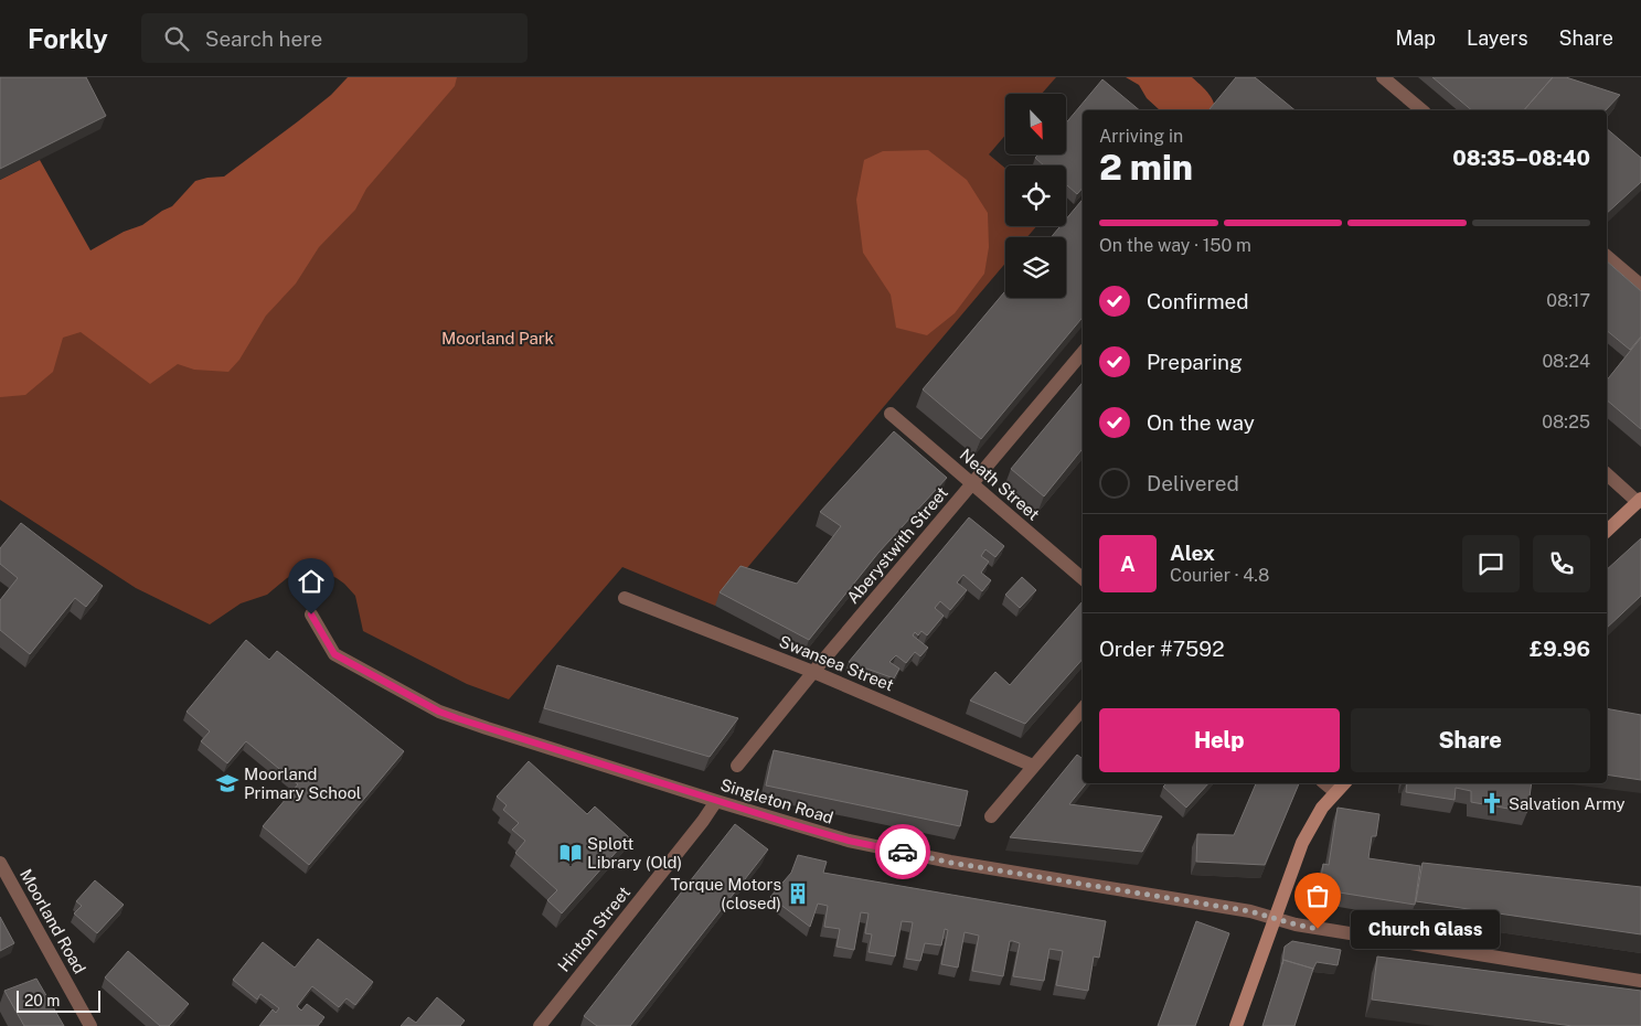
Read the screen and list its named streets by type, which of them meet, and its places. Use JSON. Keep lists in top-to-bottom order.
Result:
{
  "streets": {
    "street": [
      "Neath Street",
      "Aberystwith Street",
      "Swansea Street",
      "Singleton Road",
      "Moorland Road",
      "Hinton Street"
    ]
  },
  "crossings": [
    ["Neath Street", "Aberystwith Street"],
    ["Aberystwith Street", "Swansea Street"],
    ["Singleton Road", "Hinton Street"]
  ],
  "parks": ["Moorland Park"],
  "places": {
    "school or university": ["Moorland Primary School"],
    "church": ["Salvation Army"],
    "library": ["Splott Library (Old)"],
    "building": ["Torque Motors (closed)"],
    "other": ["Church Glass"]
  },
  "scale_bar": "20 m",
  "north": "bottom right",
  "page": {
    "header": "Forkly",
    "search": "Search here",
    "nav": ["Map", "Layers", "Share"],
    "heading": ["2 min", "Arriving in", "08:35–08:40"],
    "panel": [
      "Alex",
      "Courier · 4.8",
      "Order #7592",
      "£9.96"
    ],
    "bar": "On the way · 150 m",
    "list": [
      ["Confirmed", "08:17"],
      ["Preparing", "08:24"],
      ["On the way", "08:25"],
      "Delivered"
    ],
    "round": "A",
    "buttons": ["Help", "Share"],
    "bubble": "Church Glass",
    "scale": "20 m"
  }
}
